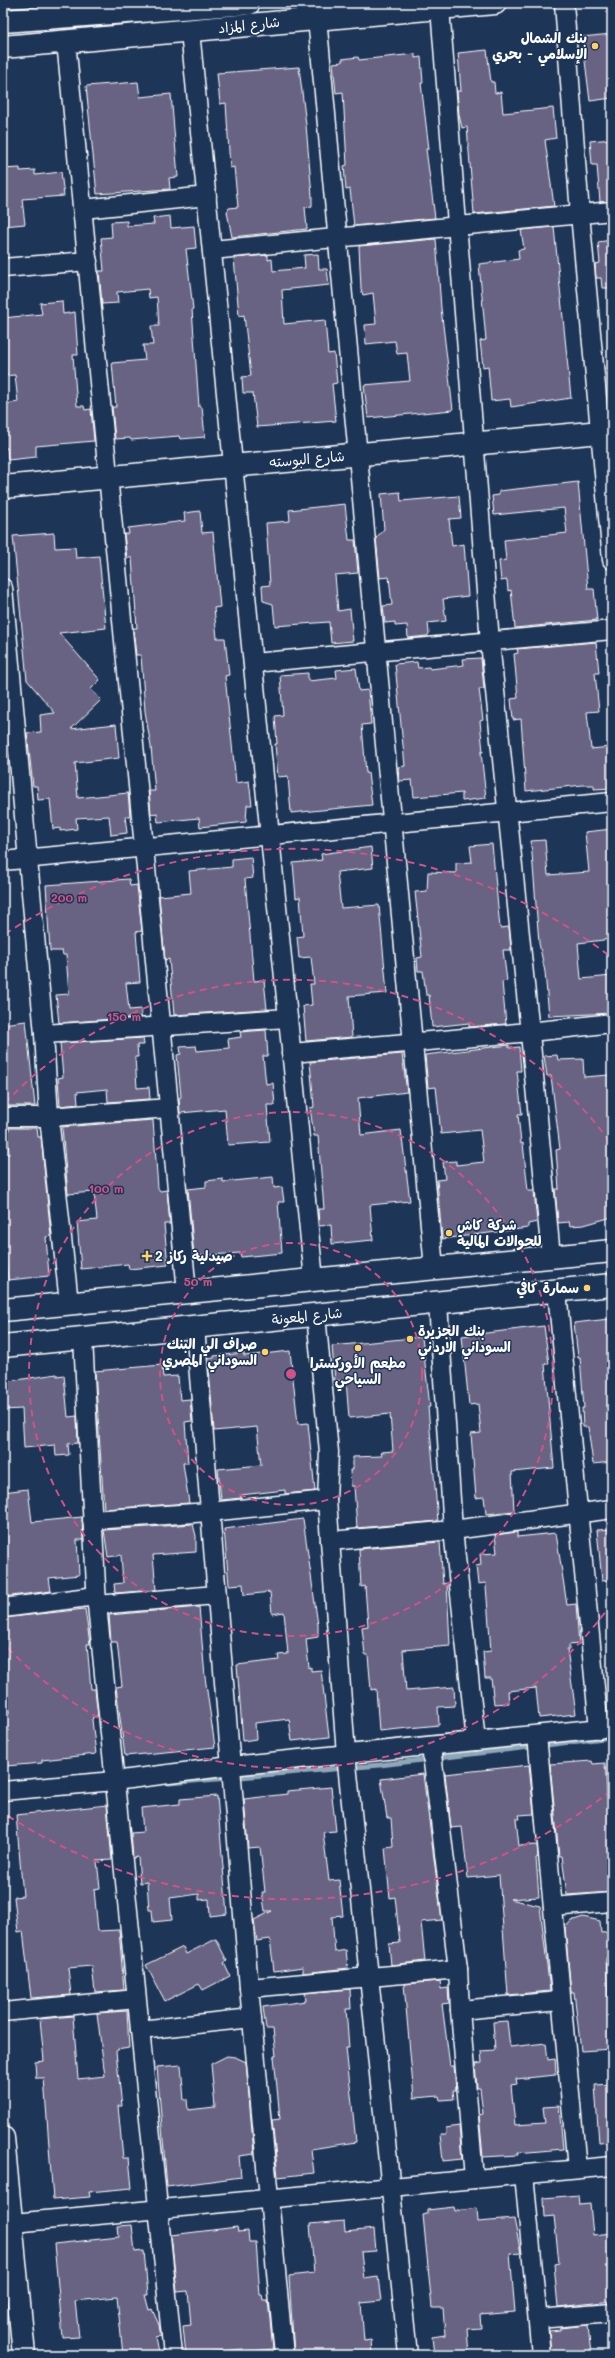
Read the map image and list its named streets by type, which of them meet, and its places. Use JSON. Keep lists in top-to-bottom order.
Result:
{
  "streets": {
    "main road": ["شارع المزاد", "شارع البوسته", "شارع المعونة"]
  },
  "places": {
    "other": [
      "بنك الشمال الإسلامي - بحري",
      "شركة كاش للحوالات المالية",
      "سمارة كافي",
      "بنك الجزيرة السوداني الاردني",
      "مطعم الأوركسترا السياحي",
      "صراف الي البنك السوداني المصري"
    ],
    "health": ["صيدلية ركاز 2"]
  },
  "rings": [
    "200 m",
    "150 m",
    "100 m",
    "50 m"
  ]
}
